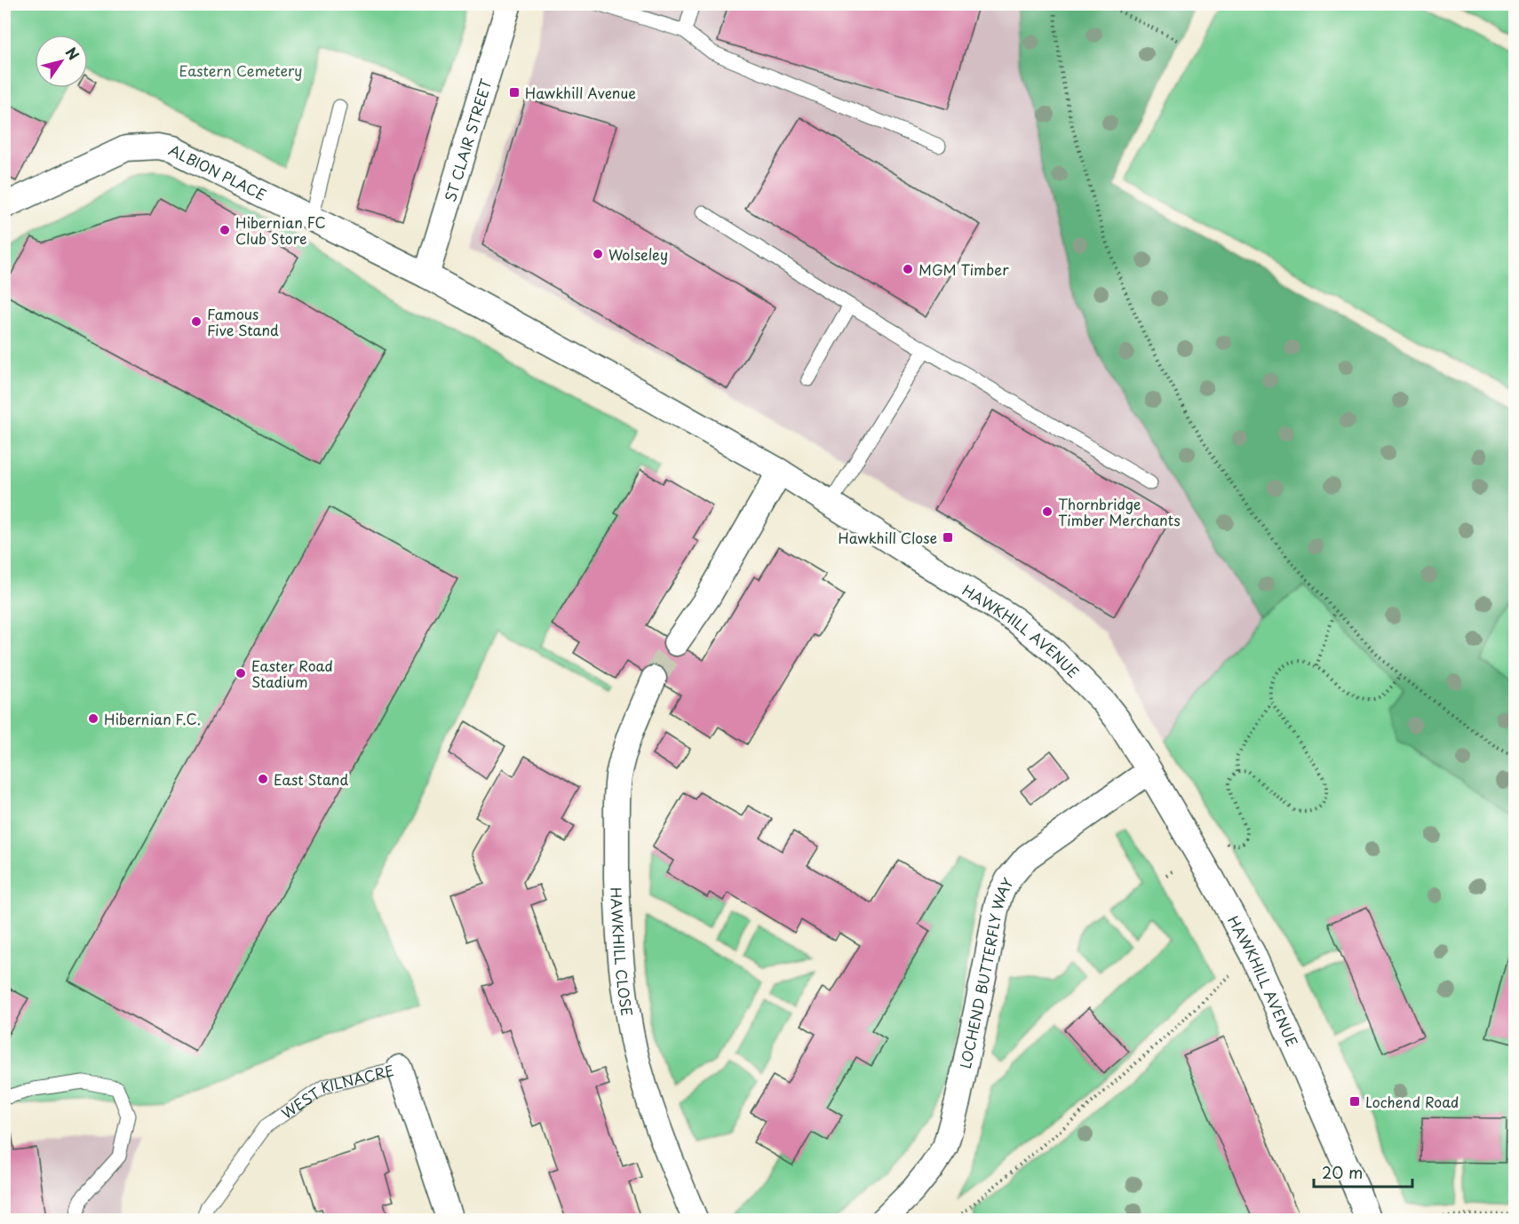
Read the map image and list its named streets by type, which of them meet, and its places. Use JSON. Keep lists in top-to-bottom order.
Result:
{
  "streets": {
    "street": [
      "ST CLAIR STREET",
      "ALBION PLACE",
      "HAWKHILL AVENUE",
      "HAWKHILL CLOSE",
      "LOCHEND BUTTERFLY WAY",
      "WEST KILNACRE"
    ]
  },
  "crossings": [
    ["ST CLAIR STREET", "ALBION PLACE"],
    ["ST CLAIR STREET", "HAWKHILL AVENUE"],
    ["ALBION PLACE", "HAWKHILL AVENUE"],
    ["HAWKHILL AVENUE", "LOCHEND BUTTERFLY WAY"]
  ],
  "parks": ["Eastern Cemetery"],
  "places": {
    "transit": ["Hawkhill Avenue", "Hawkhill Close", "Lochend Road"],
    "other": [
      "Hibernian FC Club Store",
      "Wolseley",
      "MGM Timber",
      "Famous Five Stand",
      "Thornbridge Timber Merchants",
      "Easter Road Stadium",
      "Hibernian F.C.",
      "East Stand"
    ]
  },
  "scale_bar": "20 m",
  "north": "top right"
}
